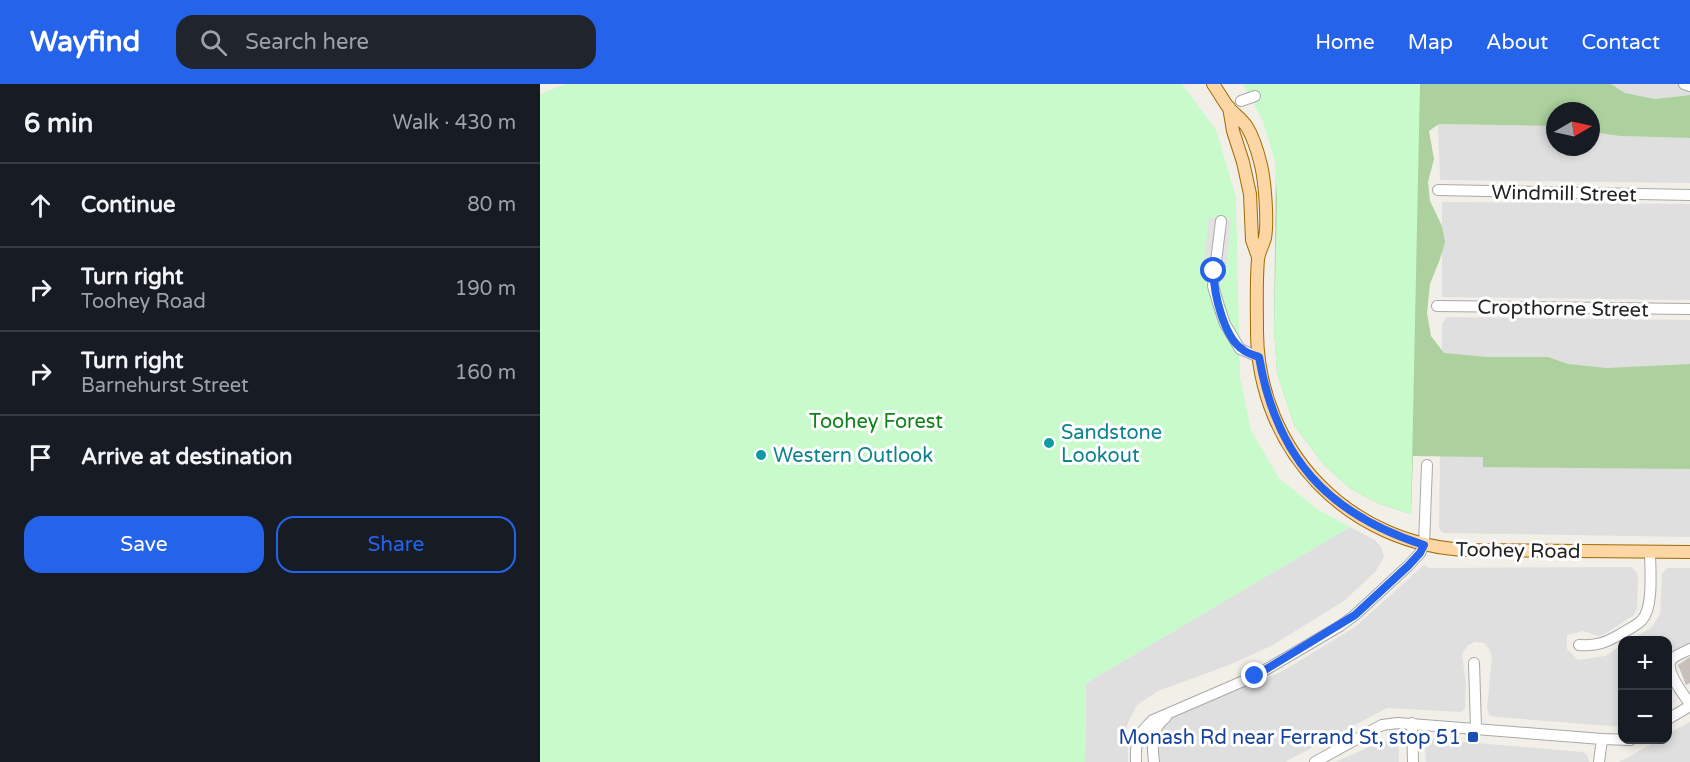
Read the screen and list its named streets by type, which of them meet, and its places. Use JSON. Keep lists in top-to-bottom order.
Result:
{
  "streets": {
    "main road": ["Toohey Road"],
    "street": ["Windmill Street", "Cropthorne Street"]
  },
  "parks": ["Toohey Forest"],
  "places": {
    "other": ["Sandstone Lookout", "Western Outlook"],
    "transit": ["Monash Rd near Ferrand St, stop 51"]
  },
  "north": "right",
  "page": {
    "header": "Wayfind",
    "search": "Search here",
    "nav": [
      "Home",
      "Map",
      "About",
      "Contact"
    ],
    "heading": ["6 min", "Walk · 430 m"],
    "list": [
      ["Continue", "80 m"],
      ["Turn right", "Toohey Road", "190 m"],
      ["Turn right", "Barnehurst Street", "160 m"],
      "Arrive at destination"
    ],
    "buttons": ["Save", "Share"],
    "map_buttons": ["+", "−"]
  }
}
